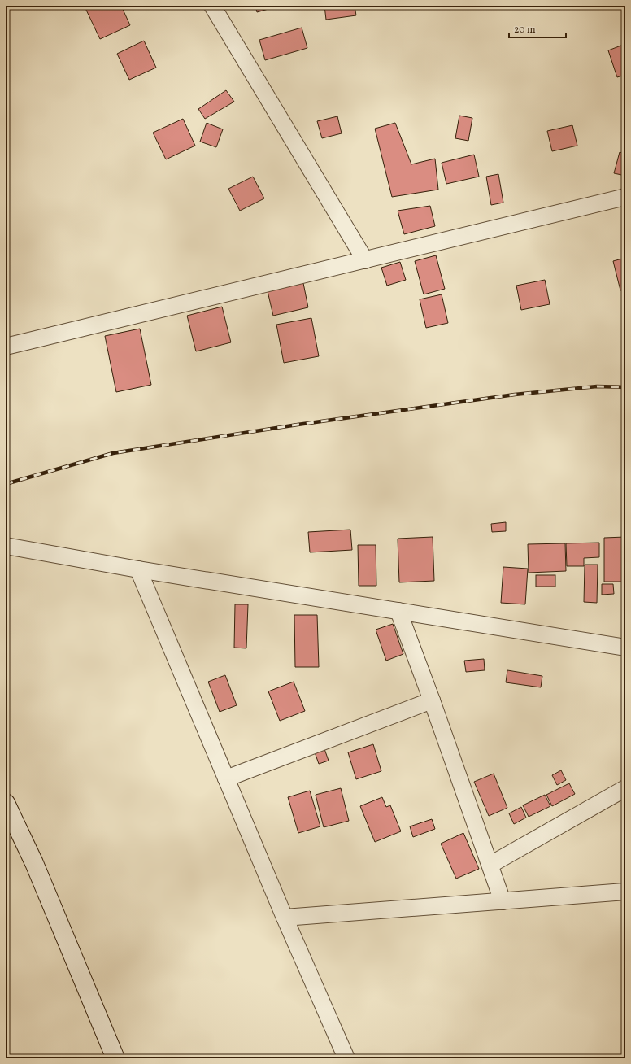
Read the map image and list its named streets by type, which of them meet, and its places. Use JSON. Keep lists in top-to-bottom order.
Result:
{
  "scale_bar": "20 m"
}
